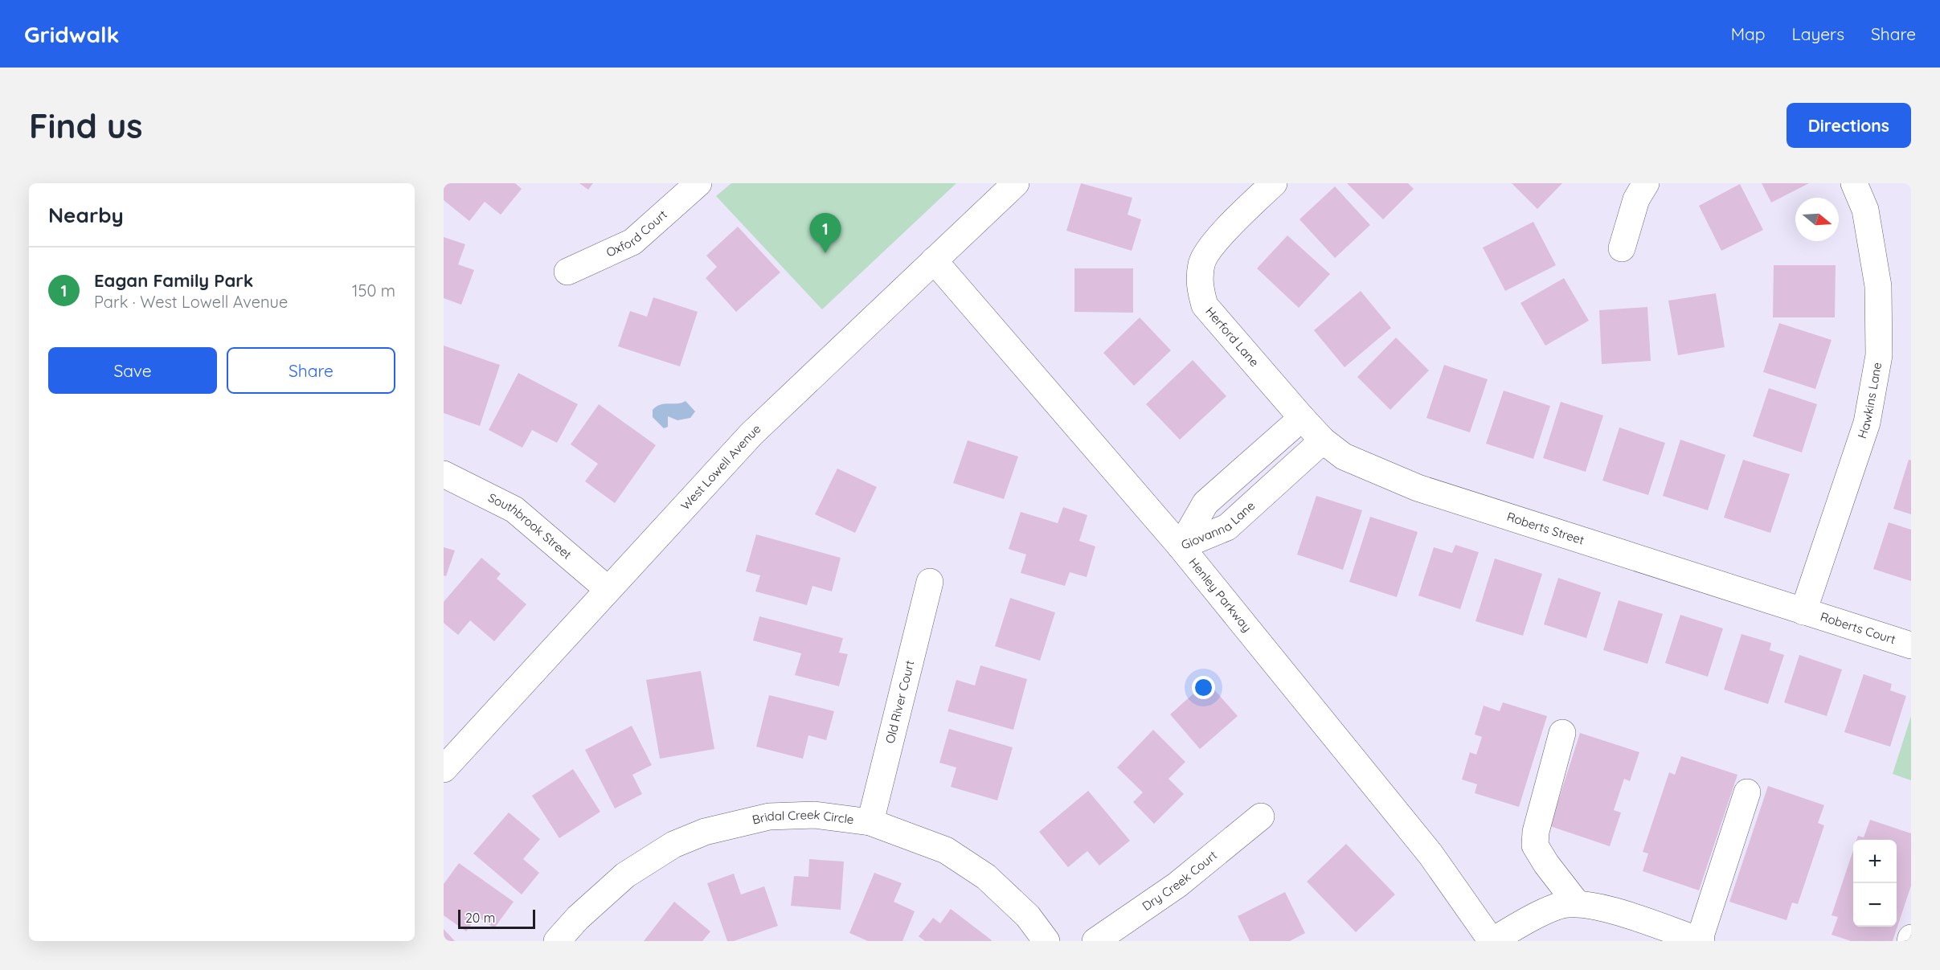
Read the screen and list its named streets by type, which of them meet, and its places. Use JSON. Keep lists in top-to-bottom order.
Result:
{
  "streets": {
    "street": [
      "Oxford Court",
      "Herford Lane",
      "Hawkins Lane",
      "West Lowell Avenue",
      "Giovanna Lane",
      "Southbrook Street",
      "Roberts Street",
      "Henley Parkway",
      "Roberts Court",
      "Old River Court",
      "Bridal Creek Circle",
      "Dry Creek Court"
    ]
  },
  "crossings": [
    ["Herford Lane", "Giovanna Lane"],
    ["Herford Lane", "Roberts Street"],
    ["Hawkins Lane", "Roberts Street"],
    ["Hawkins Lane", "Roberts Court"],
    ["West Lowell Avenue", "Southbrook Street"],
    ["West Lowell Avenue", "Henley Parkway"],
    ["Giovanna Lane", "Roberts Street"],
    ["Giovanna Lane", "Henley Parkway"],
    ["Roberts Street", "Roberts Court"],
    ["Old River Court", "Bridal Creek Circle"]
  ],
  "scale_bar": "20 m",
  "north": "right",
  "page": {
    "header": "Gridwalk",
    "nav": ["Map", "Layers", "Share"],
    "buttons": [
      "Directions",
      ["Save", "Share"]
    ],
    "title": "Find us",
    "heading": "Nearby",
    "pins": "1",
    "list": [
      {
        "mark": "1",
        "name": "Eagan Family Park",
        "note": "Park · West Lowell Avenue",
        "value": "150 m"
      }
    ],
    "map_buttons": ["+", "−"],
    "scale": "20 m"
  }
}
